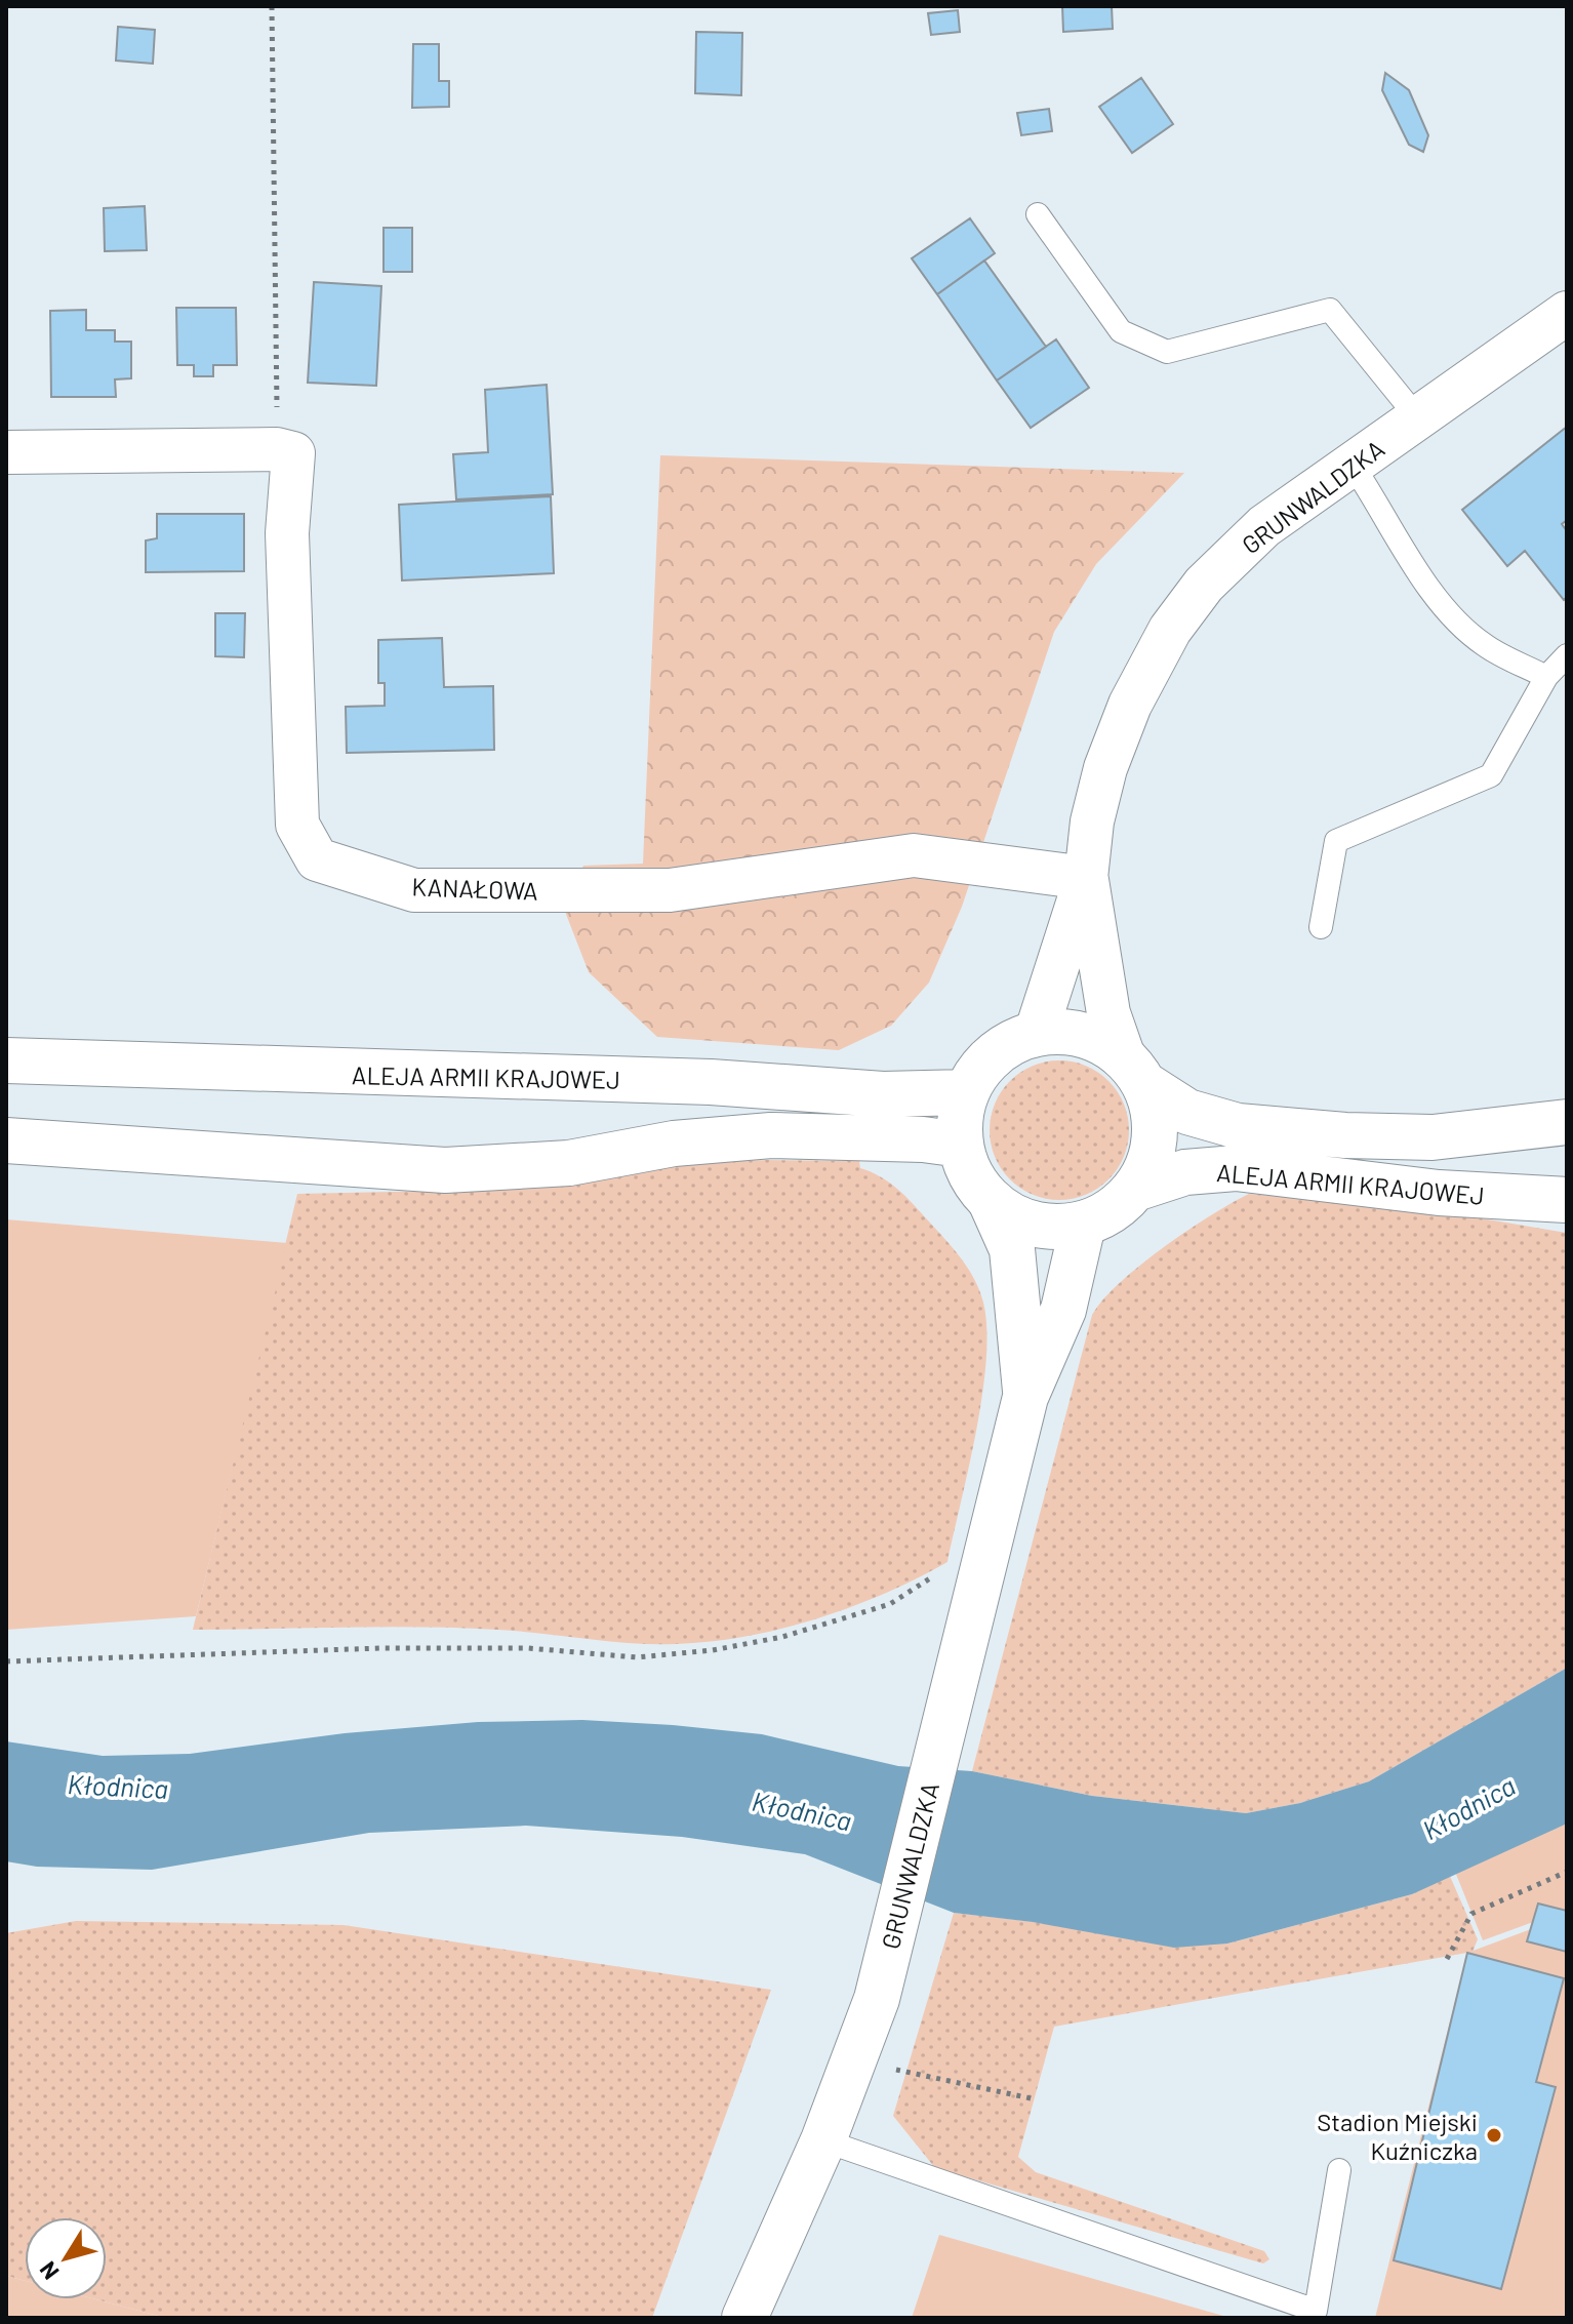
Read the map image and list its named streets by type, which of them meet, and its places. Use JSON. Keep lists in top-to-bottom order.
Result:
{
  "streets": {
    "main road": ["GRUNWALDZKA", "ALEJA ARMII KRAJOWEJ"],
    "street": ["KANAŁOWA"]
  },
  "crossings": [
    ["GRUNWALDZKA", "KANAŁOWA"],
    ["GRUNWALDZKA", "ALEJA ARMII KRAJOWEJ"]
  ],
  "water": ["Kłodnica"],
  "places": ["Stadion Miejski Kuźniczka"],
  "north": "bottom left"
}
